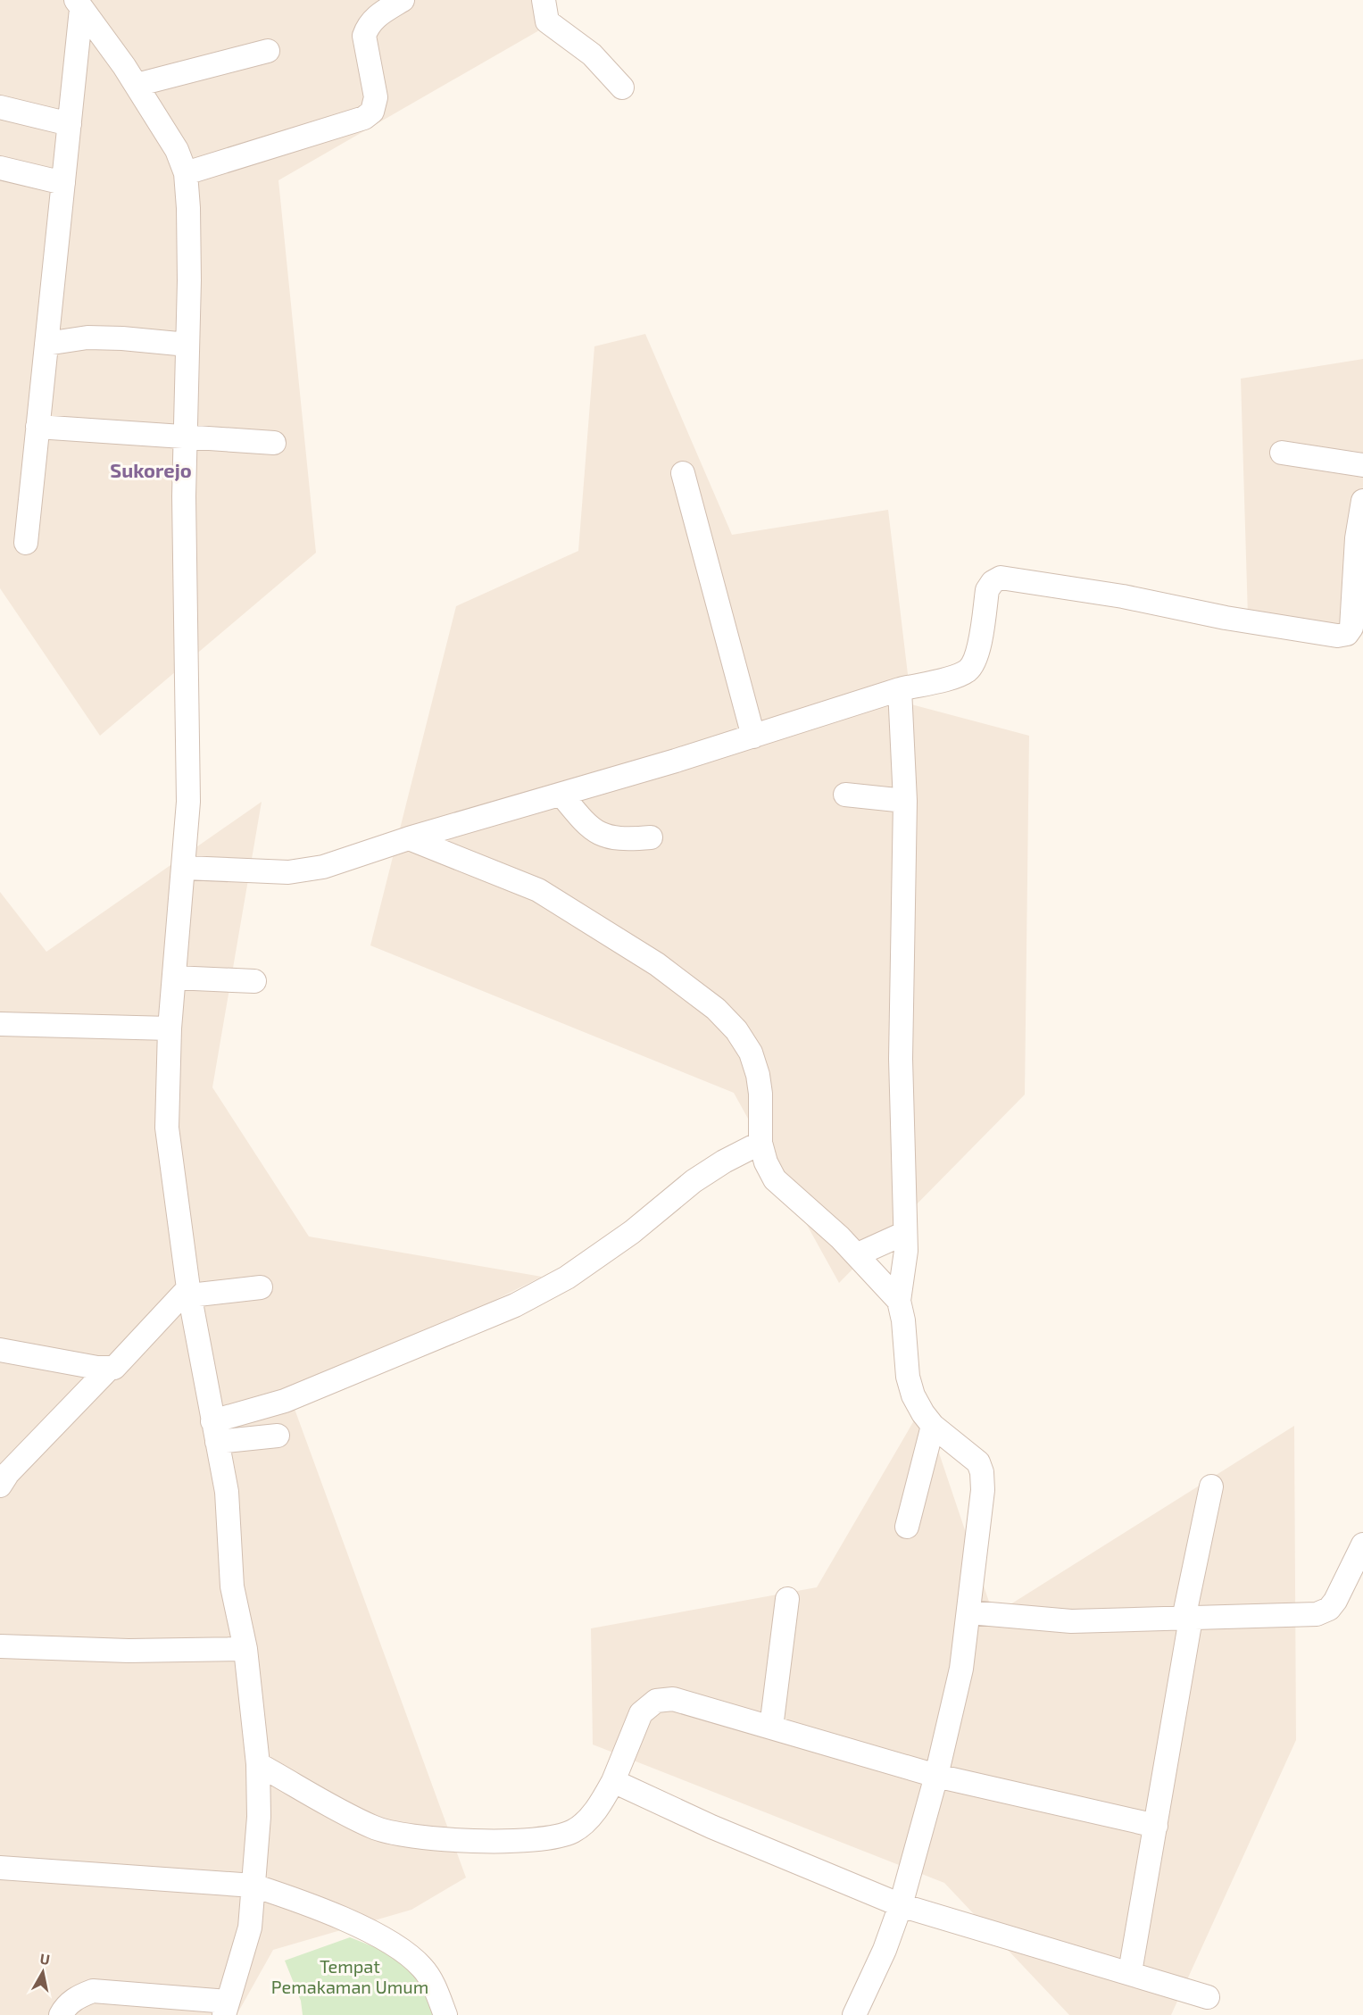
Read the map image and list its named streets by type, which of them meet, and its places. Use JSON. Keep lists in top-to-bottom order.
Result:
{
  "districts": ["Sukorejo"],
  "parks": ["Tempat Pemakaman Umum"],
  "north": "top"
}
